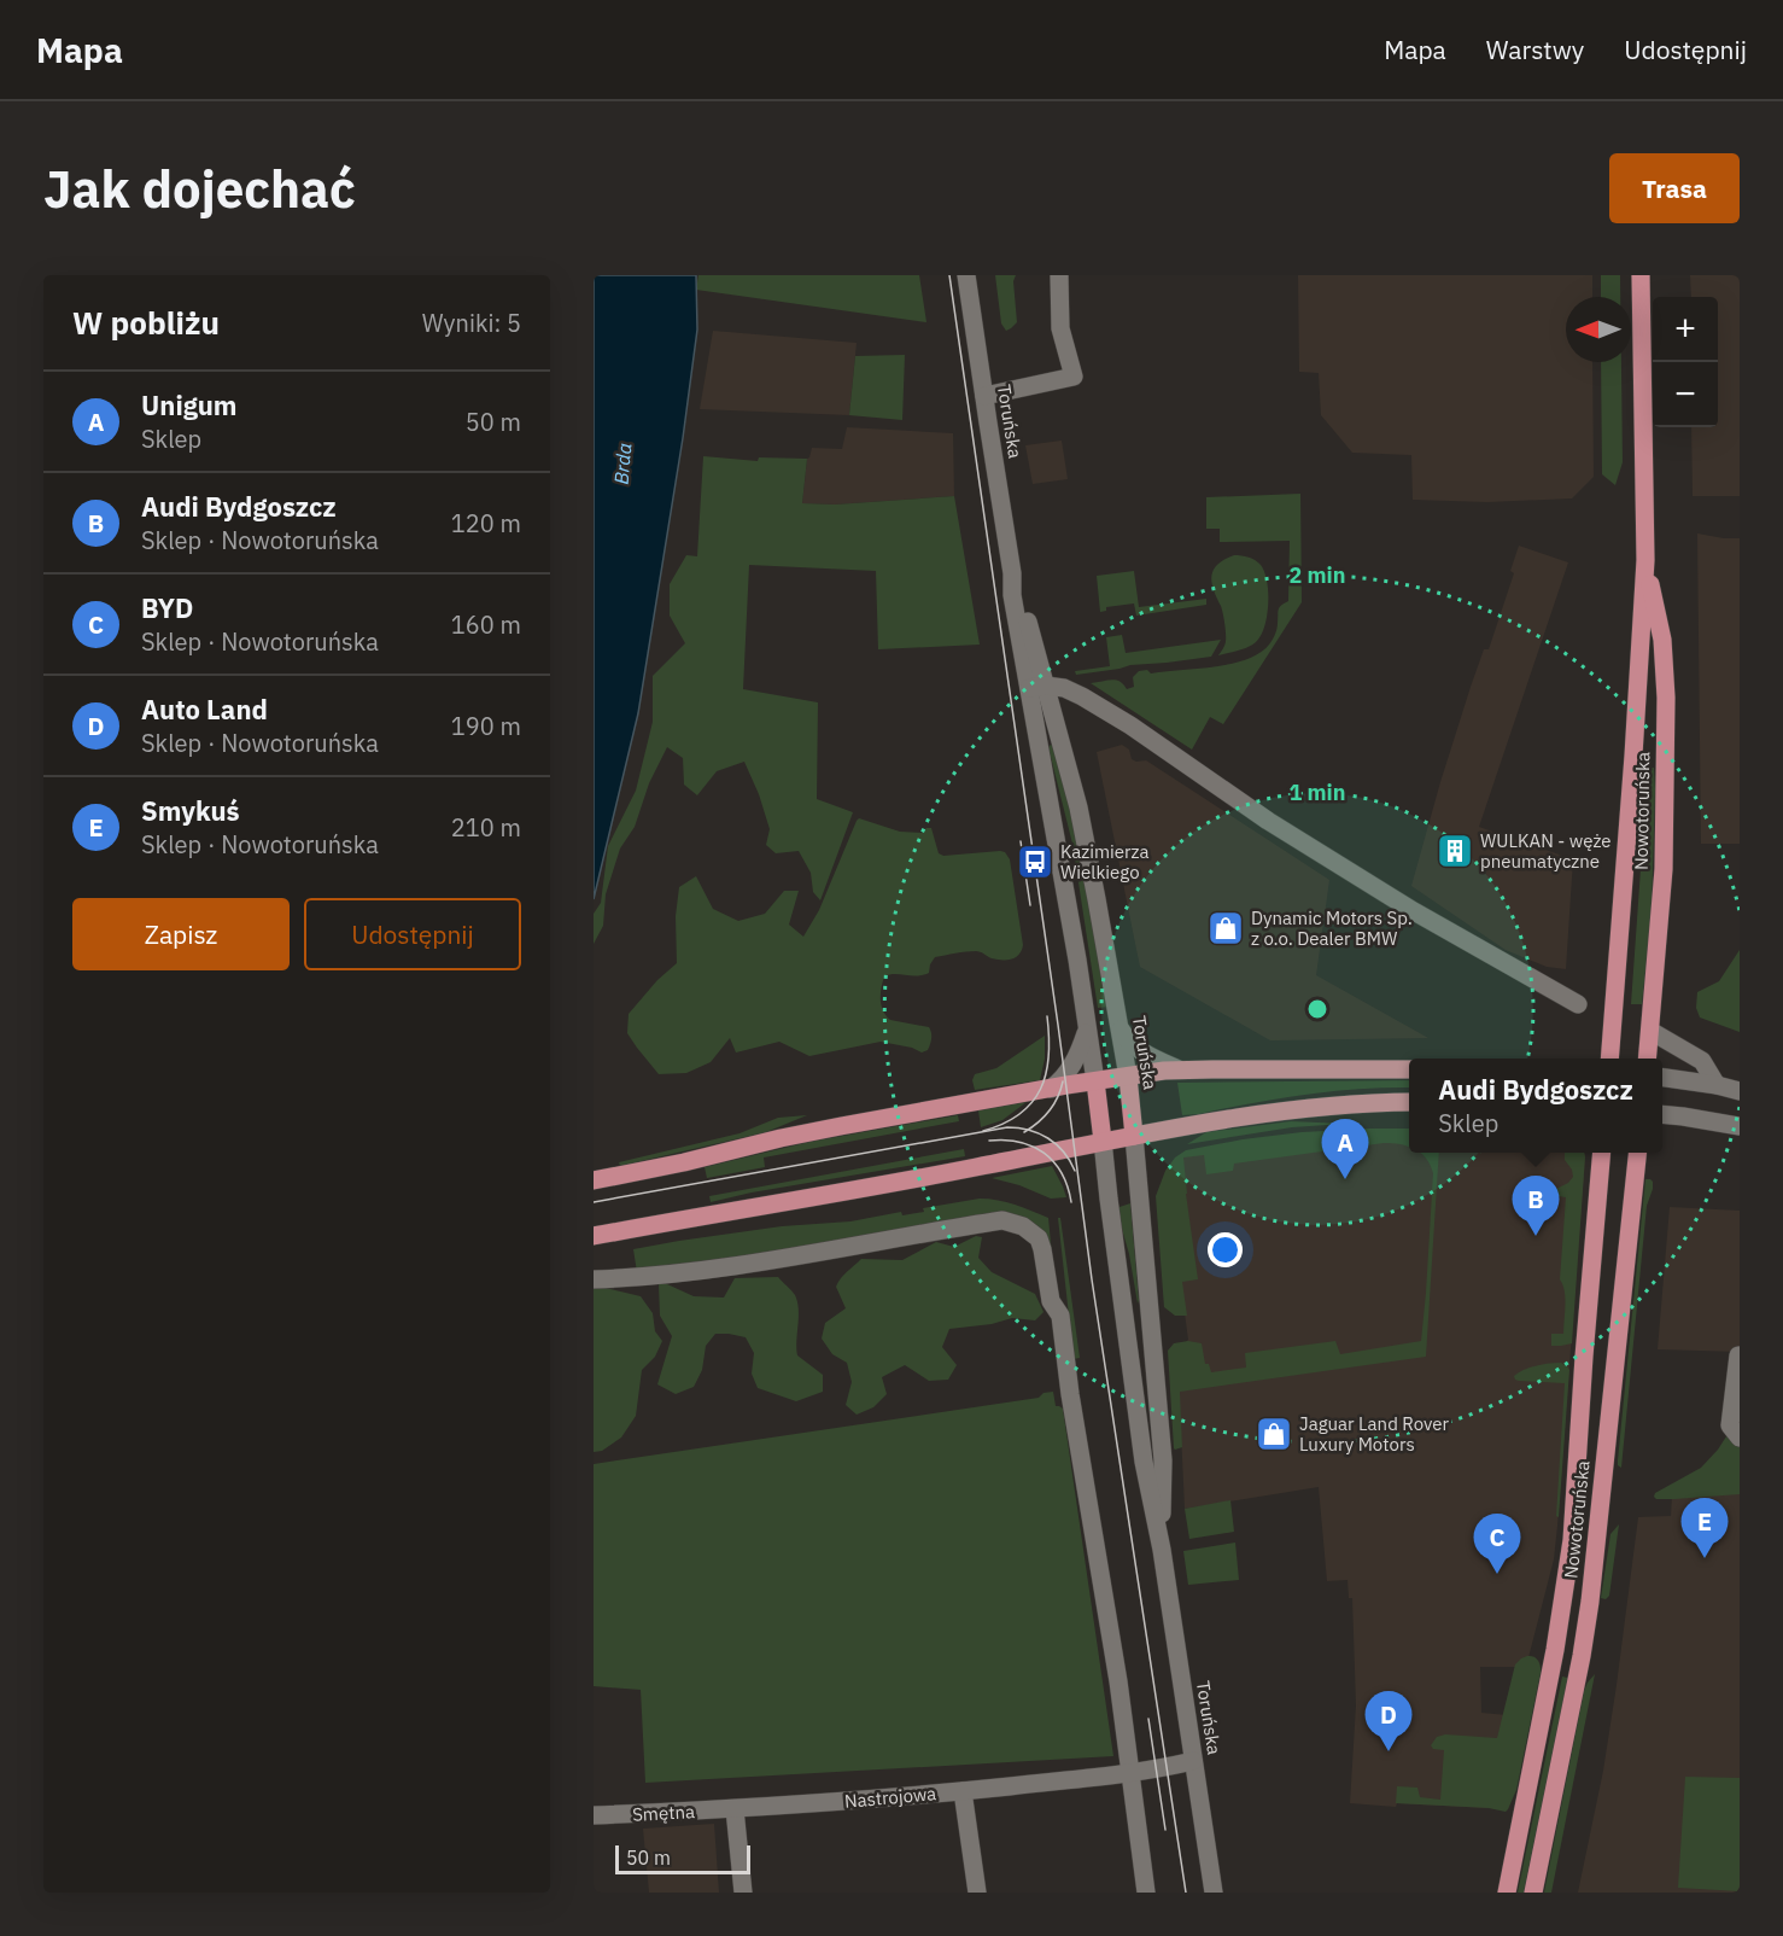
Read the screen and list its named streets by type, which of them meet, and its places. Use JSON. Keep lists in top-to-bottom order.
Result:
{
  "streets": {
    "main road": ["Toruńska", "Nowotoruńska"],
    "street": ["Nastrojowa", "Smętna"]
  },
  "crossings": [
    ["Nastrojowa", "Smętna"]
  ],
  "water": ["Brda"],
  "places": {
    "building": ["WULKAN - węże pneumatyczne"],
    "bus stop": ["Kazimierza Wielkiego"],
    "shop": ["Dynamic Motors Sp. z o.o. Dealer BMW", "Jaguar Land Rover Luxury Motors"]
  },
  "scale_bar": "50 m",
  "north": "left",
  "page": {
    "header": "Mapa",
    "nav": ["Mapa", "Warstwy", "Udostępnij"],
    "buttons": [
      "Trasa",
      ["Zapisz", "Udostępnij"]
    ],
    "title": "Jak dojechać",
    "heading": ["W pobliżu", "Wyniki: 5"],
    "map_buttons": ["+", "−"],
    "list": [
      {
        "mark": "A",
        "name": "Unigum",
        "note": "Sklep",
        "value": "50 m"
      },
      {
        "mark": "B",
        "name": "Audi Bydgoszcz",
        "note": "Sklep · Nowotoruńska",
        "value": "120 m"
      },
      {
        "mark": "C",
        "name": "BYD",
        "note": "Sklep · Nowotoruńska",
        "value": "160 m"
      },
      {
        "mark": "D",
        "name": "Auto Land",
        "note": "Sklep · Nowotoruńska",
        "value": "190 m"
      },
      {
        "mark": "E",
        "name": "Smykuś",
        "note": "Sklep · Nowotoruńska",
        "value": "210 m"
      }
    ],
    "popup": ["Audi Bydgoszcz", "Sklep"],
    "pins": [
      "A",
      "B",
      "E",
      "C",
      "D"
    ],
    "scale": "50 m"
  },
  "rings": ["2 min", "1 min"]
}
